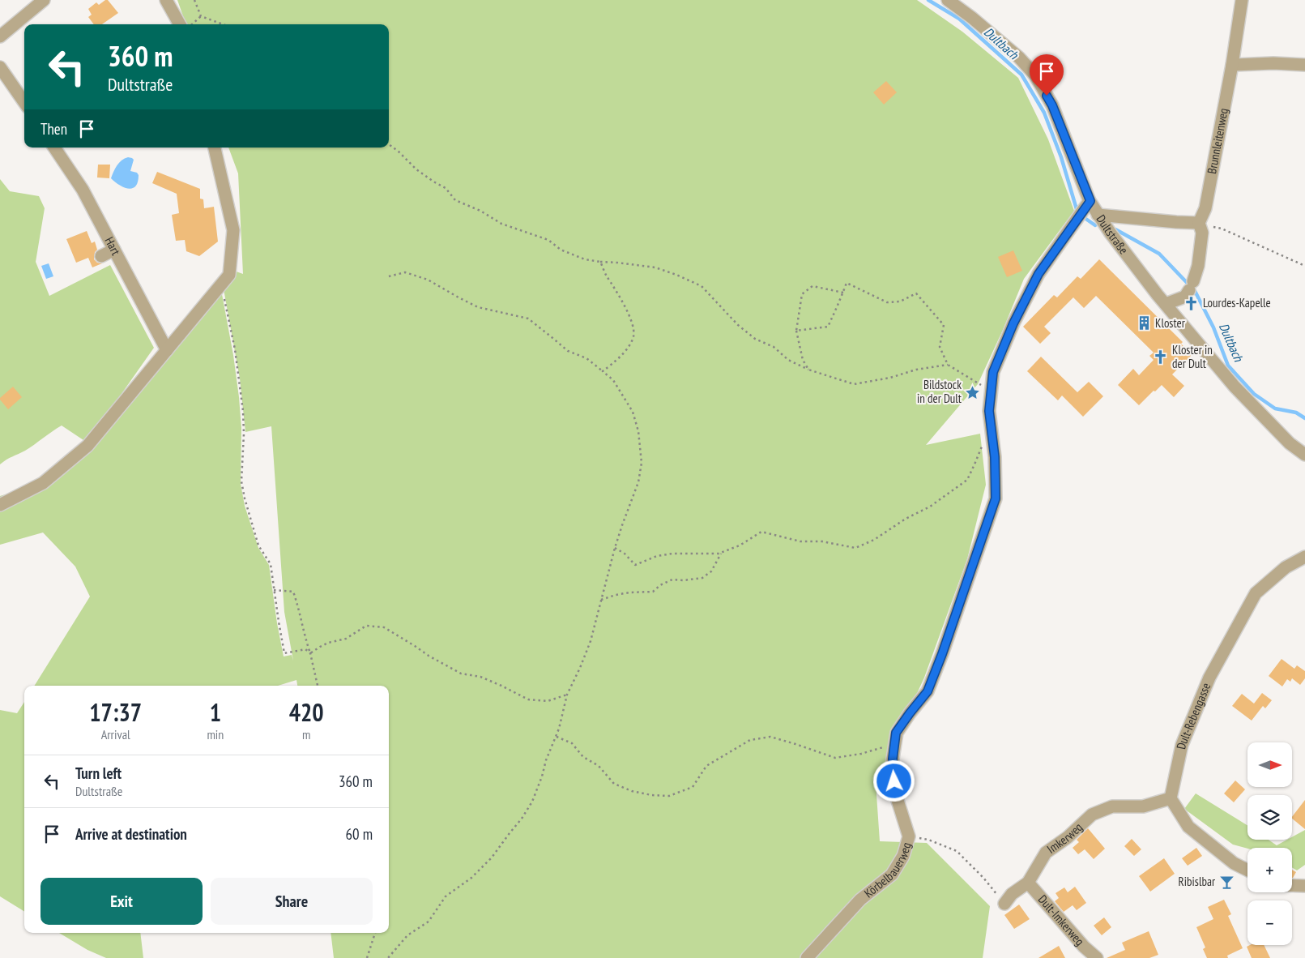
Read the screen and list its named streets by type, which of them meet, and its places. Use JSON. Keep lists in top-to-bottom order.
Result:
{
  "streets": {
    "street": [
      "Brunnleitenweg",
      "Dultstraße",
      "Hart",
      "Dult-Rebengasse",
      "Imkerweg",
      "Körbelbauerweg",
      "Dult-Imkerweg"
    ]
  },
  "crossings": [
    ["Brunnleitenweg", "Dultstraße"],
    ["Dultstraße", "Körbelbauerweg"],
    ["Dult-Rebengasse", "Imkerweg"],
    ["Imkerweg", "Dult-Imkerweg"]
  ],
  "water": ["Dultbach"],
  "places": {
    "church": ["Lourdes-Kapelle", "Kloster in der Dult"],
    "building": ["Kloster"],
    "place": ["Bildstock in der Dult"],
    "bar": ["Ribislbar"]
  },
  "north": "right",
  "page": {
    "turn": ["360 m", "Dultstraße"],
    "then": "Then",
    "eta": [
      "17:37",
      "Arrival",
      "1",
      "min",
      "420",
      "m"
    ],
    "map_buttons": ["+", "−"],
    "list": [
      {
        "name": "Turn left",
        "note": "Dultstraße",
        "value": "360 m"
      },
      {
        "name": "Arrive at destination",
        "value": "60 m"
      }
    ],
    "buttons": ["Exit", "Share"]
  }
}
